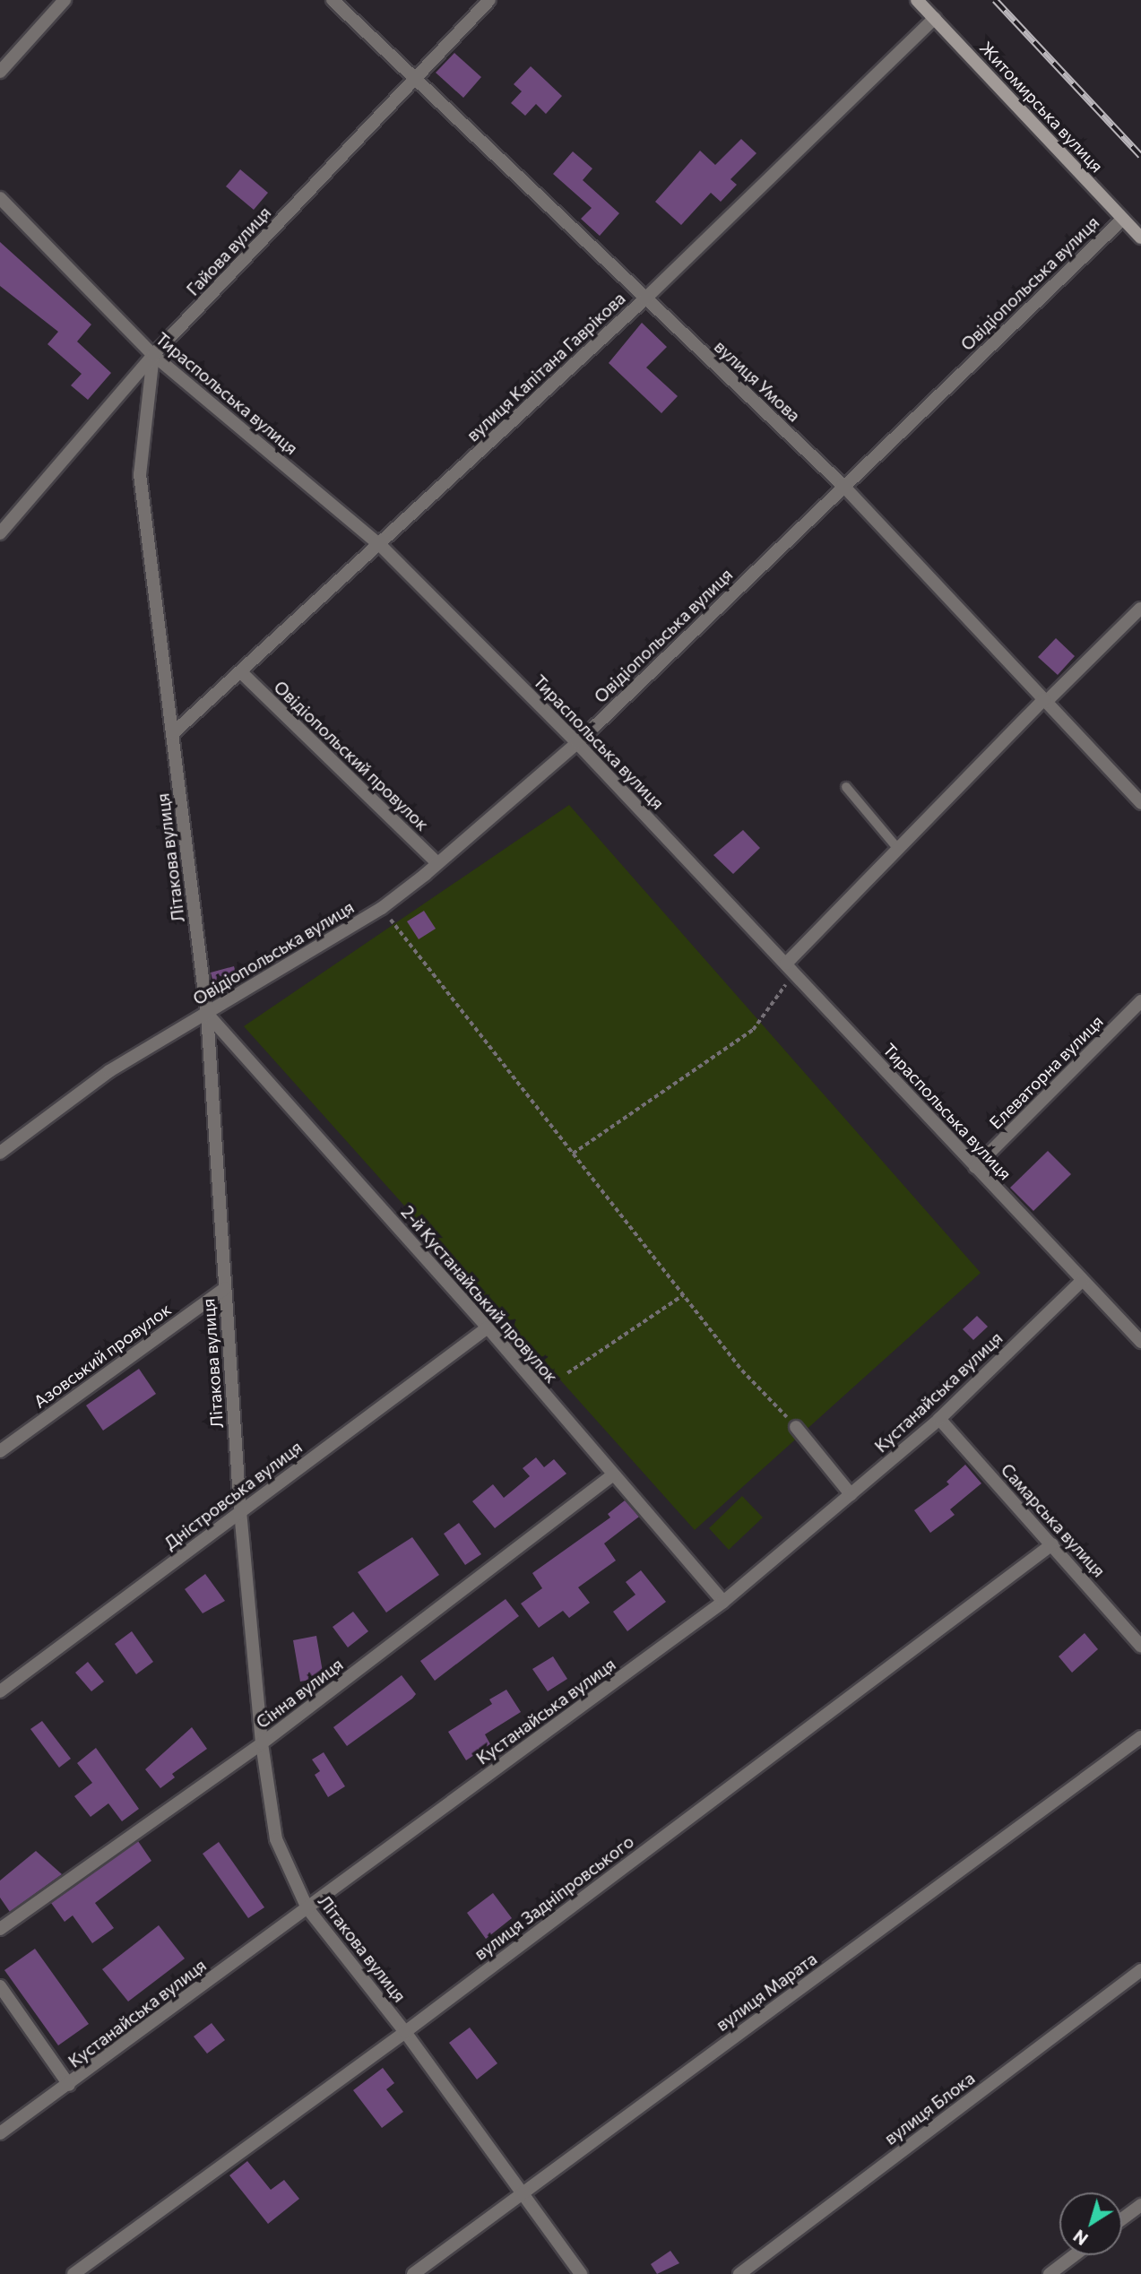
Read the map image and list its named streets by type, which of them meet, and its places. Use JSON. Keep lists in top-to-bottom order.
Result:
{
  "streets": {
    "street": [
      "Житомирська вулиця",
      "Гайова вулиця",
      "Овідіопольська вулиця",
      "вулиця Капітана Гаврікова",
      "вулиця Умова",
      "Тираспольська вулиця",
      "Овідіопольский провулок",
      "Літакова вулиця",
      "Елеваторна вулиця",
      "2-й Кустанайський провулок",
      "Азовський провулок",
      "Кустанайська вулиця",
      "Дністровська вулиця",
      "Самарська вулиця",
      "Сінна вулиця",
      "вулиця Задніпровського",
      "вулиця Марата",
      "вулиця Блока"
    ]
  },
  "crossings": [
    ["Житомирська вулиця", "Овідіопольська вулиця"],
    ["Житомирська вулиця", "вулиця Капітана Гаврікова"],
    ["Гайова вулиця", "вулиця Умова"],
    ["Гайова вулиця", "Тираспольська вулиця"],
    ["Гайова вулиця", "Літакова вулиця"],
    ["Овідіопольська вулиця", "вулиця Умова"],
    ["Овідіопольська вулиця", "Тираспольська вулиця"],
    ["Овідіопольська вулиця", "Овідіопольский провулок"],
    ["Овідіопольська вулиця", "Літакова вулиця"],
    ["Овідіопольська вулиця", "2-й Кустанайський провулок"],
    ["вулиця Капітана Гаврікова", "вулиця Умова"],
    ["вулиця Капітана Гаврікова", "Тираспольська вулиця"],
    ["вулиця Капітана Гаврікова", "Овідіопольский провулок"],
    ["вулиця Капітана Гаврікова", "Літакова вулиця"],
    ["Тираспольська вулиця", "Літакова вулиця"],
    ["Тираспольська вулиця", "Елеваторна вулиця"],
    ["Тираспольська вулиця", "Кустанайська вулиця"],
    ["Літакова вулиця", "2-й Кустанайський провулок"],
    ["Літакова вулиця", "Азовський провулок"],
    ["Літакова вулиця", "Кустанайська вулиця"],
    ["Літакова вулиця", "Дністровська вулиця"],
    ["Літакова вулиця", "Сінна вулиця"],
    ["Літакова вулиця", "вулиця Задніпровського"],
    ["Літакова вулиця", "вулиця Марата"],
    ["2-й Кустанайський провулок", "Кустанайська вулиця"],
    ["2-й Кустанайський провулок", "Дністровська вулиця"],
    ["2-й Кустанайський провулок", "Сінна вулиця"],
    ["Кустанайська вулиця", "Самарська вулиця"],
    ["Самарська вулиця", "вулиця Задніпровського"]
  ],
  "north": "bottom left"
}
